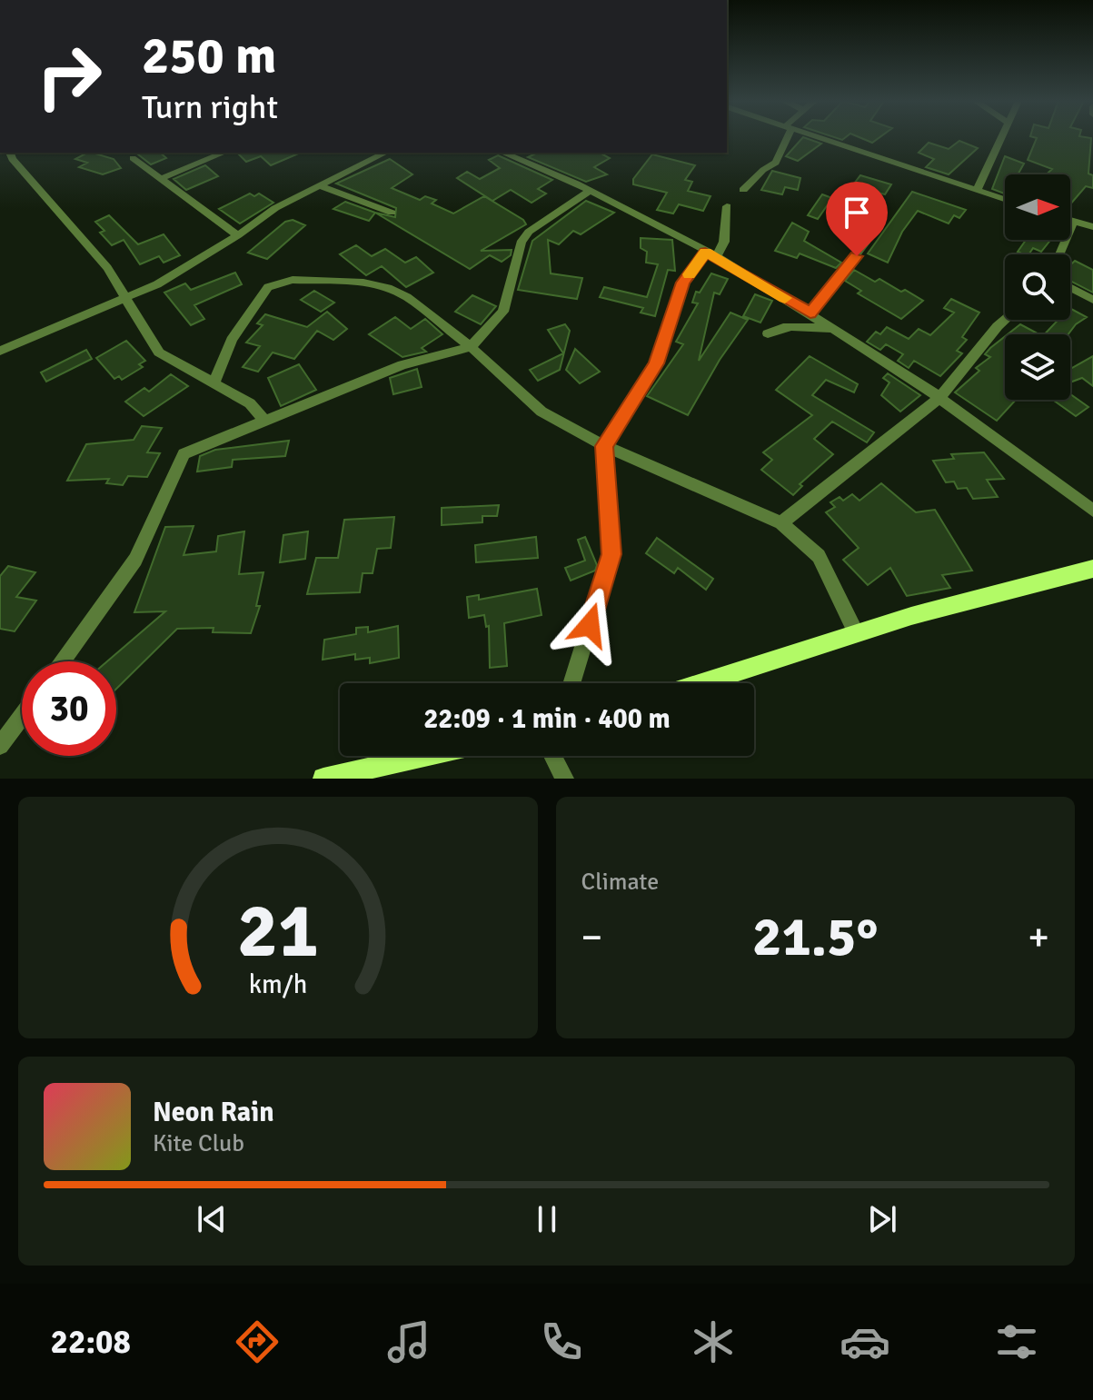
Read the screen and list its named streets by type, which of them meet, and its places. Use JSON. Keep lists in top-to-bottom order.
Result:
{
  "north": "right",
  "page": {
    "turn": ["250 m", "Turn right"],
    "limit": "30",
    "trip": "22:09 · 1 min · 400 m",
    "tile": "Climate",
    "heat": ["−", "21.5°", "+"],
    "song": ["Neon Rain", "Kite Club"],
    "tabs": "22:08",
    "gauge": ["21", "km/h"]
  }
}
